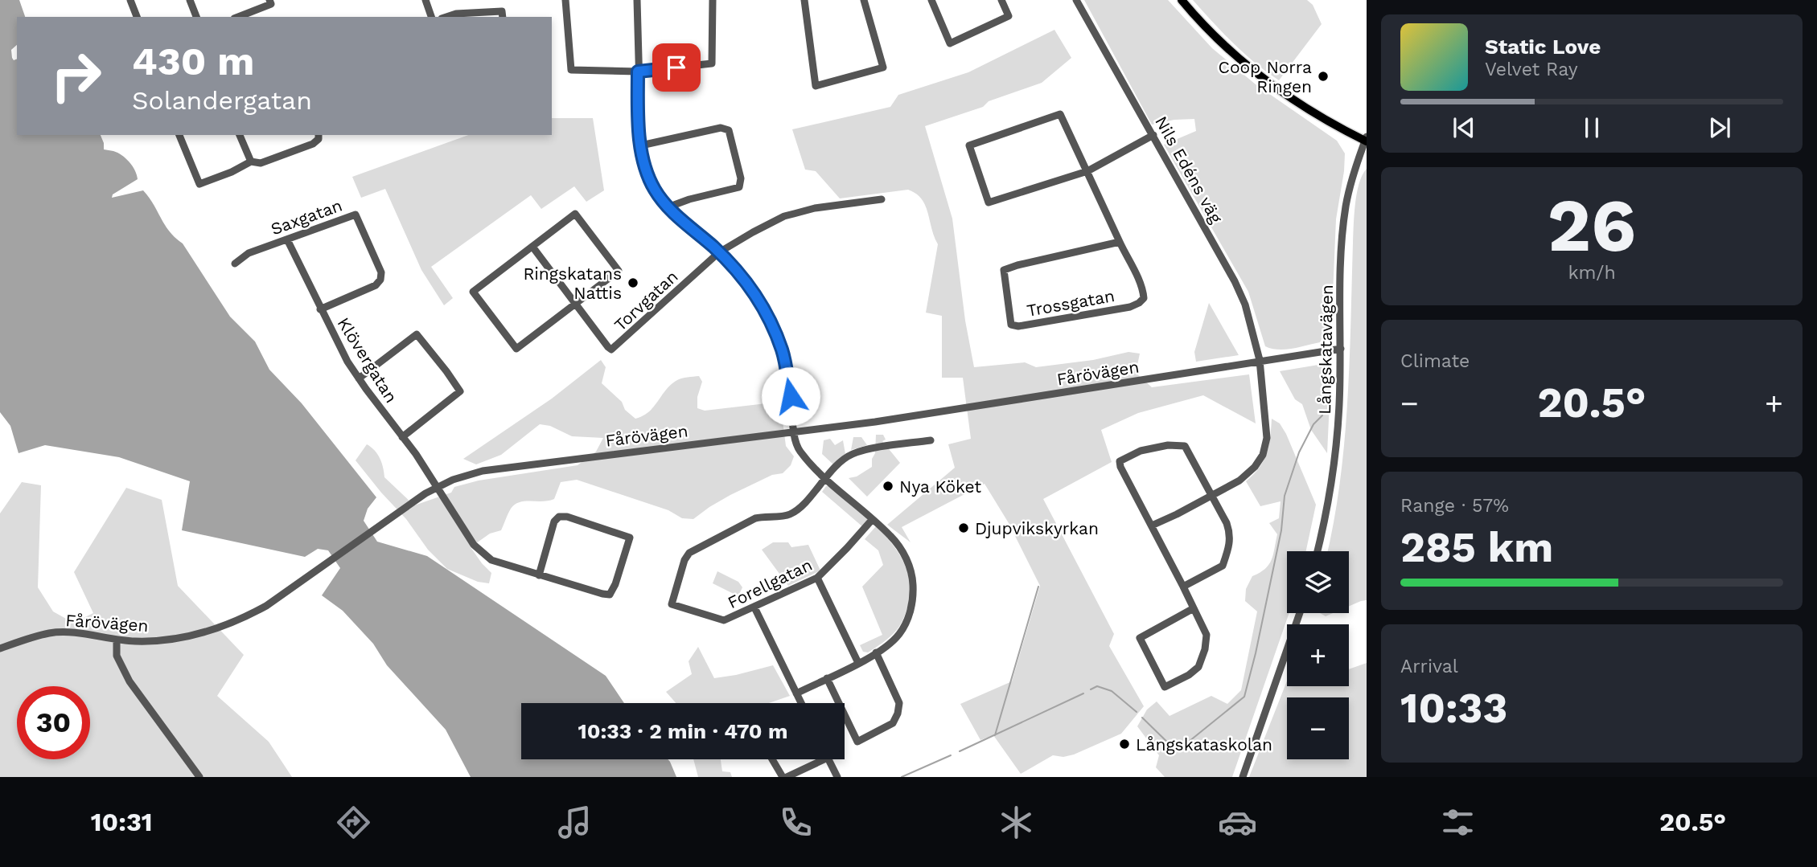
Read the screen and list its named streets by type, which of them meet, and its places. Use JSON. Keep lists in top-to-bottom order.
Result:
{
  "streets": {
    "street": [
      "Nils Edéns väg",
      "Saxgatan",
      "Torvgatan",
      "Trossgatan",
      "Långskatavägen",
      "Klövergatan",
      "Fårövägen",
      "Forellgatan"
    ]
  },
  "crossings": [
    ["Nils Edéns väg", "Fårövägen"],
    ["Saxgatan", "Klövergatan"],
    ["Långskatavägen", "Fårövägen"],
    ["Klövergatan", "Fårövägen"]
  ],
  "places": [
    "Coop Norra Ringen",
    "Ringskatans Nattis",
    "Nya Köket",
    "Djupvikskyrkan",
    "Långskataskolan"
  ],
  "page": {
    "turn": ["430 m", "Solandergatan"],
    "song": ["Static Love", "Velvet Ray"],
    "tile": [
      ["26", "km/h"],
      "Climate",
      ["Range · 57%", "285 km"],
      ["Arrival", "10:33"]
    ],
    "heat": ["−", "20.5°", "+"],
    "map_buttons": ["+", "−"],
    "limit": "30",
    "trip": "10:33 · 2 min · 470 m",
    "tabs": ["10:31", "20.5°"]
  }
}
